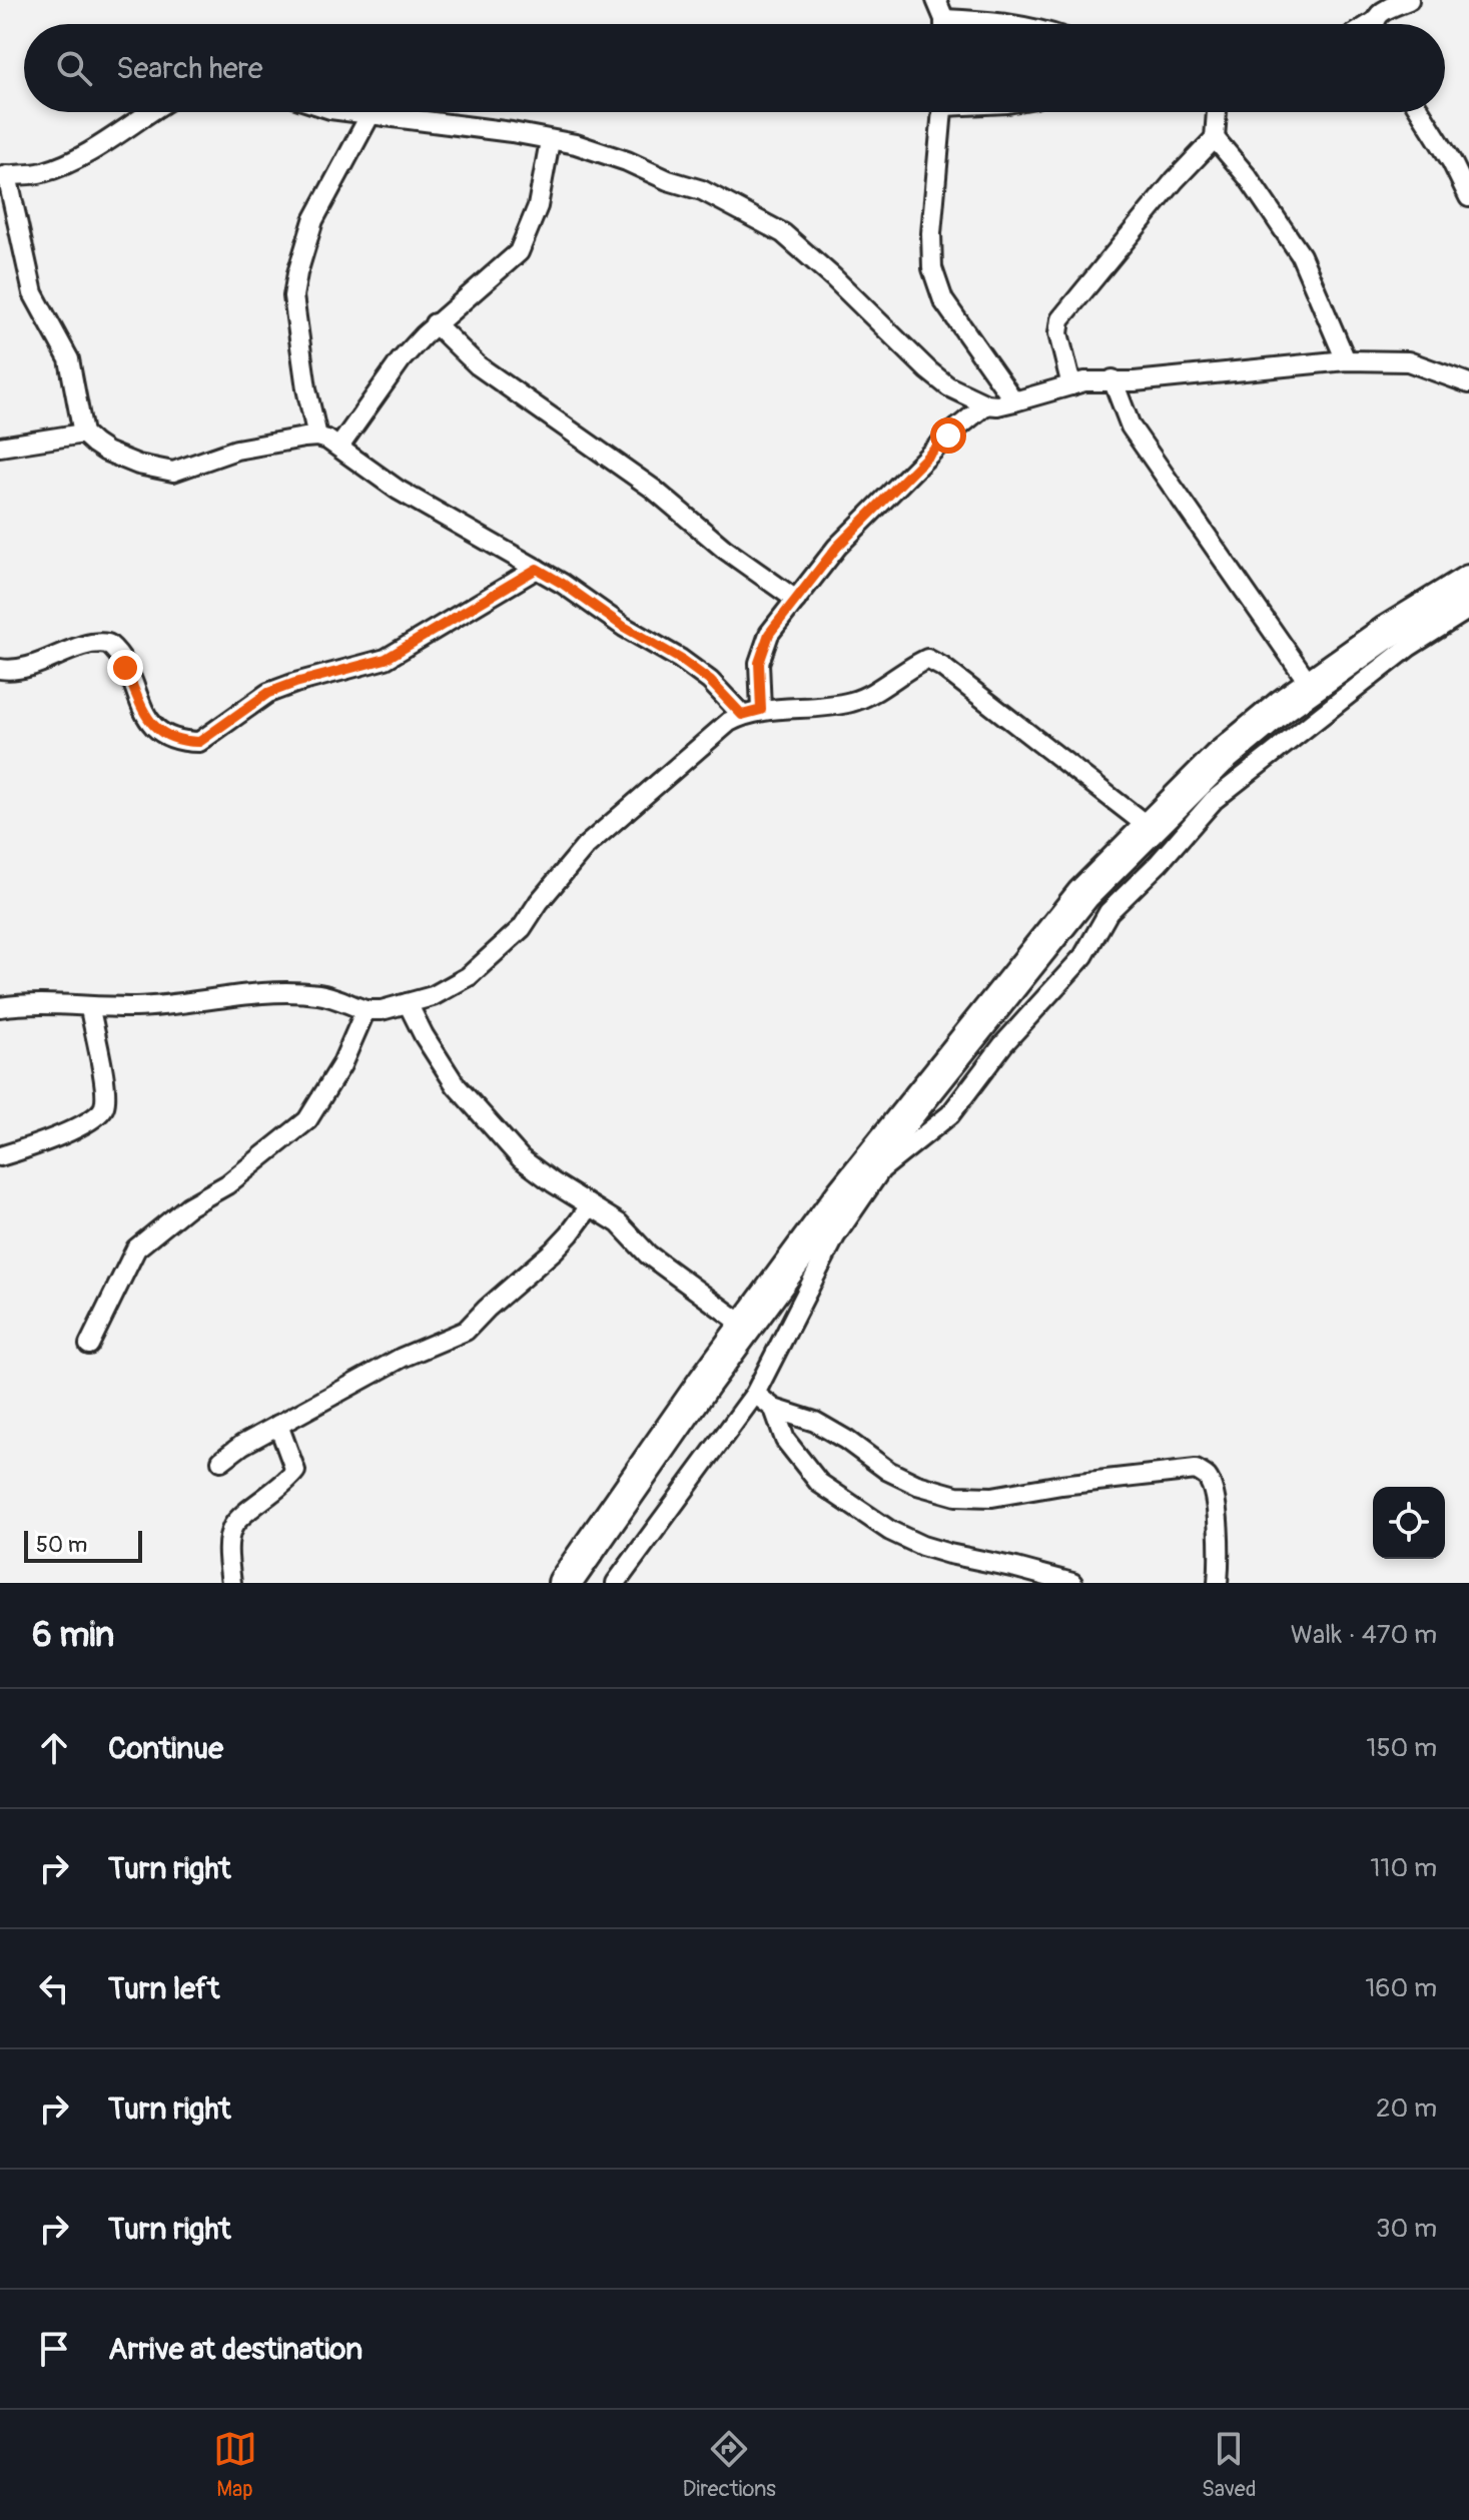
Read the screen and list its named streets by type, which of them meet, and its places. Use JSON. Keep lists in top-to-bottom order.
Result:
{
  "scale_bar": "50 m",
  "page": {
    "search": "Search here",
    "scale": "50 m",
    "heading": ["6 min", "Walk · 470 m"],
    "list": [
      ["Continue", "150 m"],
      ["Turn right", "110 m"],
      ["Turn left", "160 m"],
      ["Turn right", "20 m"],
      ["Turn right", "30 m"],
      "Arrive at destination"
    ],
    "nav": ["Map", "Directions", "Saved"]
  }
}
